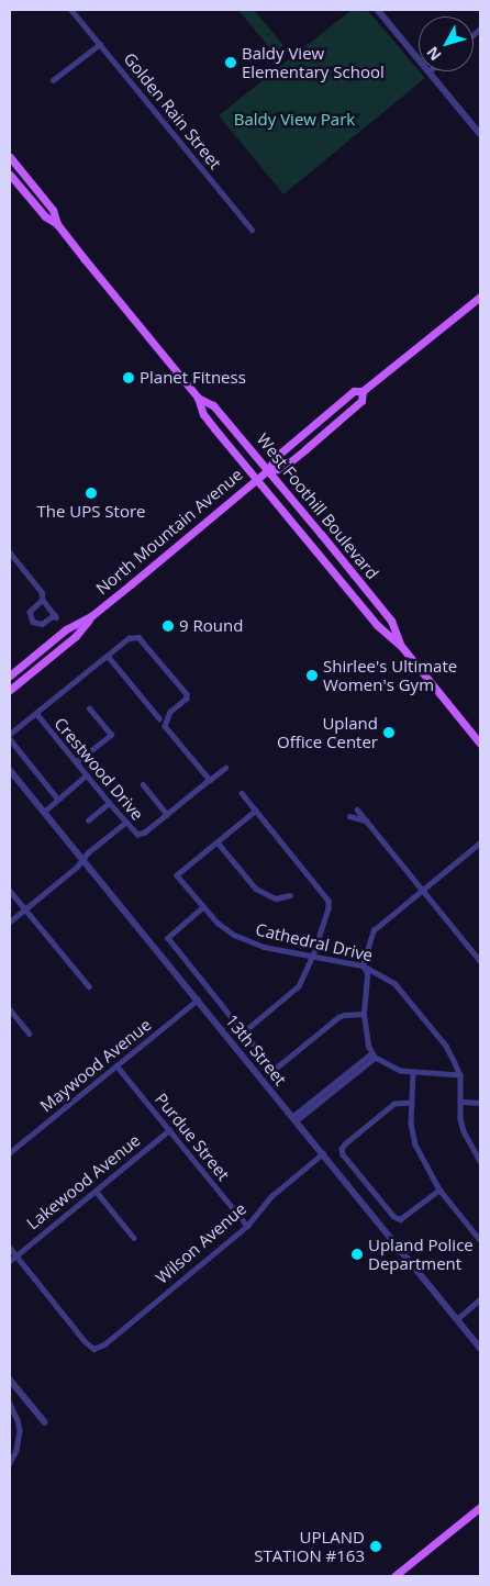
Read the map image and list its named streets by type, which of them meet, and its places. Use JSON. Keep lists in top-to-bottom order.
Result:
{
  "streets": {
    "main road": ["West Foothill Boulevard", "North Mountain Avenue"],
    "street": [
      "Golden Rain Street",
      "Crestwood Drive",
      "Cathedral Drive",
      "13th Street",
      "Maywood Avenue",
      "Purdue Street",
      "Lakewood Avenue",
      "Wilson Avenue"
    ]
  },
  "crossings": [
    ["West Foothill Boulevard", "North Mountain Avenue"],
    ["13th Street", "Maywood Avenue"],
    ["13th Street", "Wilson Avenue"],
    ["Maywood Avenue", "Purdue Street"],
    ["Purdue Street", "Lakewood Avenue"],
    ["Purdue Street", "Wilson Avenue"],
    ["Lakewood Avenue", "Wilson Avenue"]
  ],
  "parks": ["Baldy View Park"],
  "places": [
    "Baldy View Elementary School",
    "Planet Fitness",
    "The UPS Store",
    "9 Round",
    "Shirlee's Ultimate Women's Gym",
    "Upland Office Center",
    "Upland Police Department",
    "UPLAND STATION #163"
  ],
  "north": "bottom left"
}
